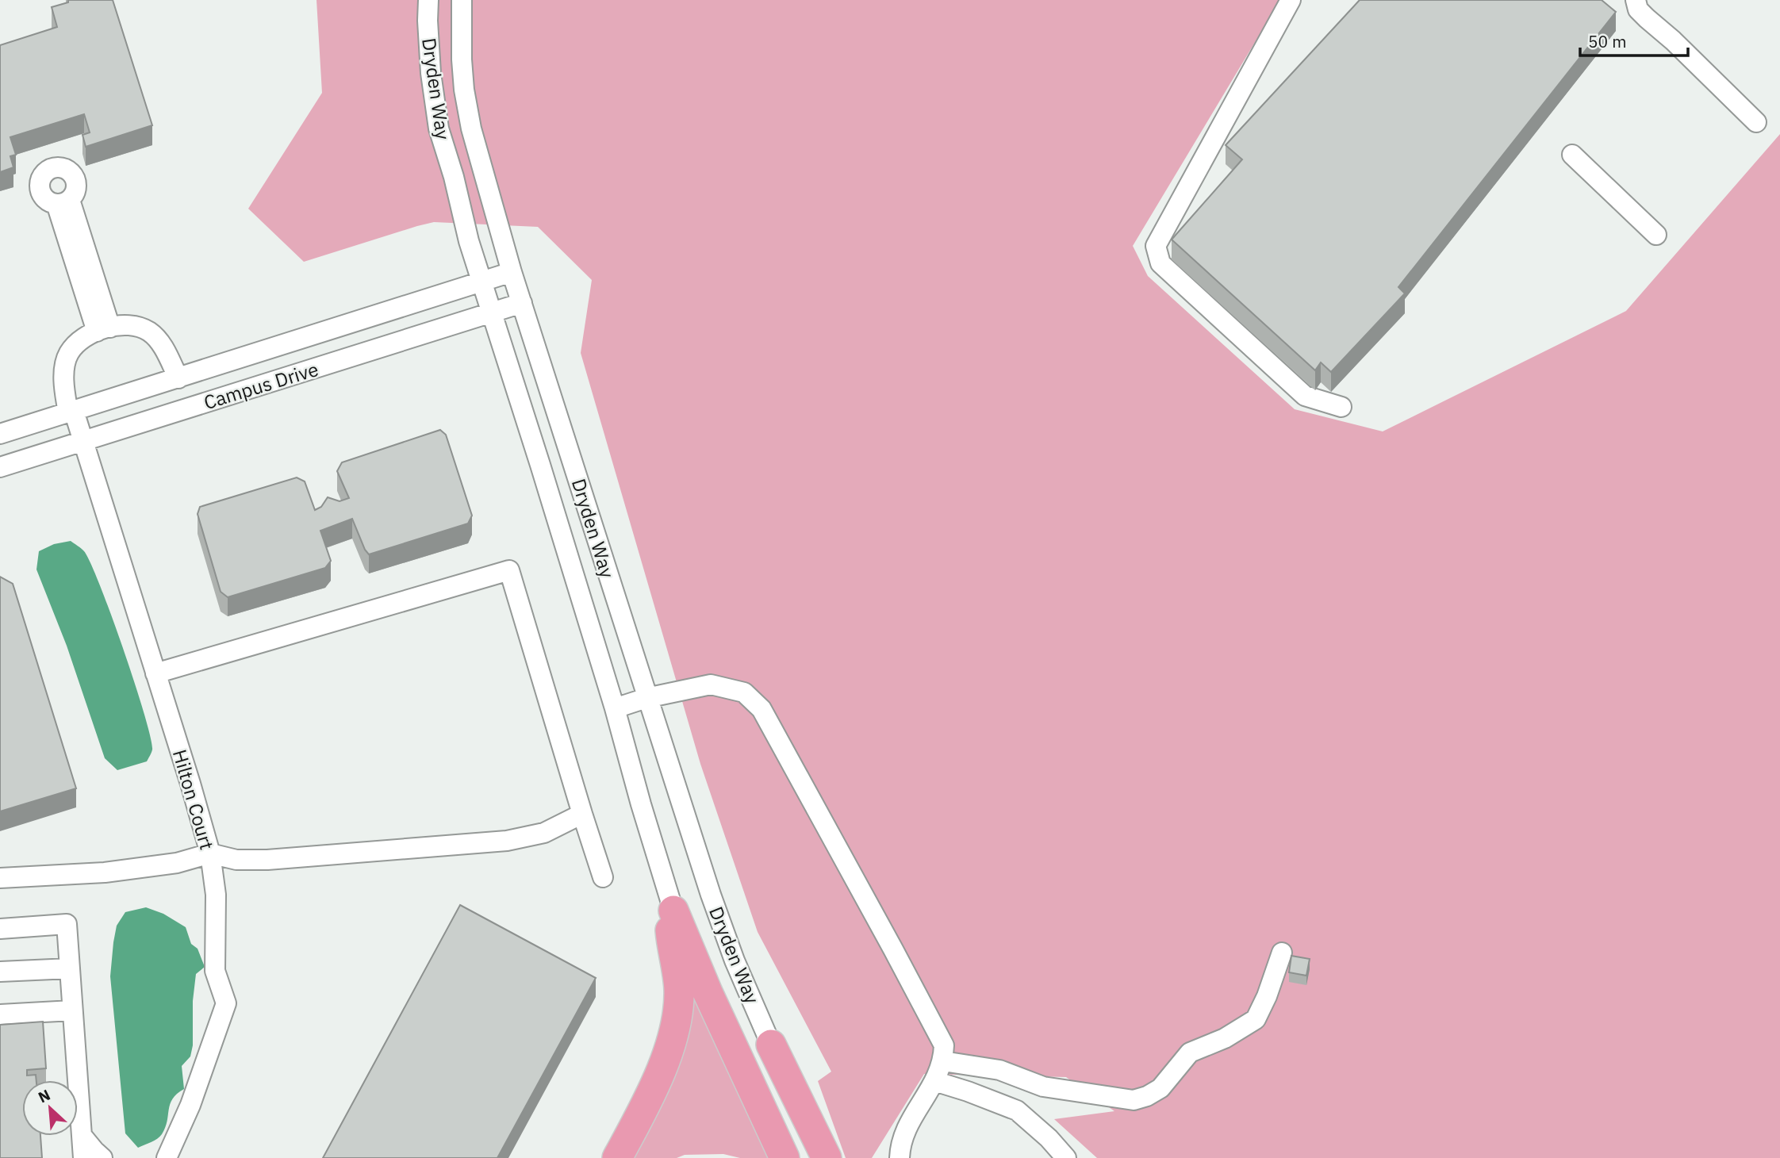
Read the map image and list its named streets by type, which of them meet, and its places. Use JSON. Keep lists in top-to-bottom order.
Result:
{
  "streets": {
    "street": ["Dryden Way", "Campus Drive", "Hilton Court"]
  },
  "crossings": [
    ["Dryden Way", "Campus Drive"],
    ["Campus Drive", "Hilton Court"]
  ],
  "scale_bar": "50 m",
  "north": "top left"
}
